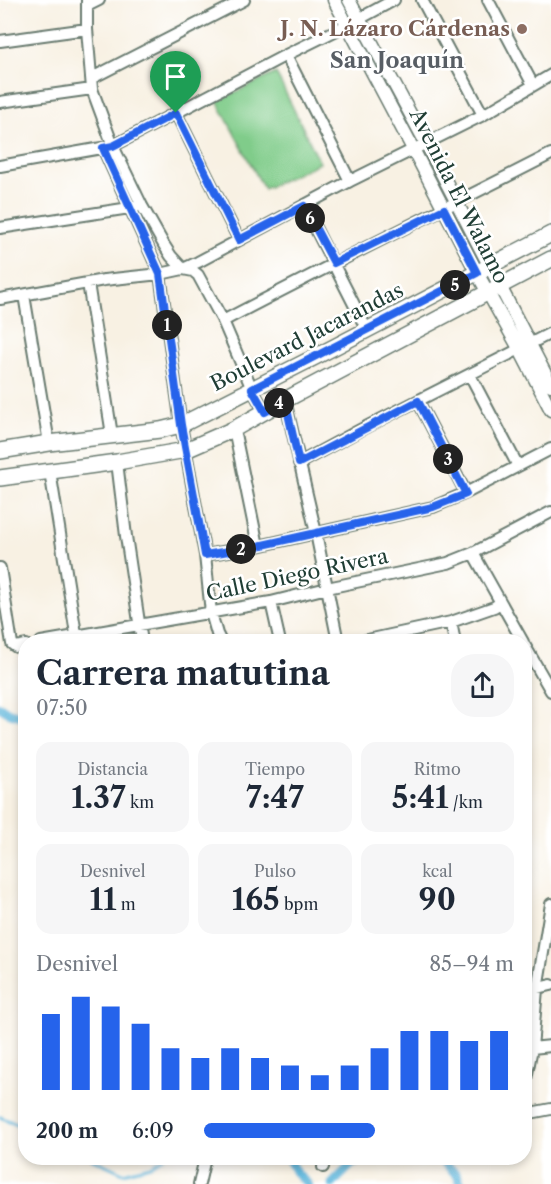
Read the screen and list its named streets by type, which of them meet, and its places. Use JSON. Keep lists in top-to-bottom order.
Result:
{
  "streets": {
    "main road": ["Boulevard Jacarandas"],
    "street": ["Avenida El Walamo", "Calle Diego Rivera"]
  },
  "crossings": [
    ["Avenida El Walamo", "Boulevard Jacarandas"]
  ],
  "districts": ["San Joaquín"],
  "places": ["J. N. Lázaro Cárdenas"],
  "page": {
    "pins": [
      "6",
      "5",
      "1",
      "4",
      "3",
      "2"
    ],
    "heading": ["Carrera matutina", "07:50"],
    "stats": [
      ["Distancia", "1.37 km"],
      ["Tiempo", "7:47"],
      ["Ritmo", "5:41 /km"],
      ["Desnivel", "11 m"],
      ["Pulso", "165 bpm"],
      ["kcal", "90"]
    ],
    "chart": ["Desnivel", "85–94 m"],
    "list": [
      {
        "name": "200 m",
        "note": "6:09"
      }
    ]
  }
}
